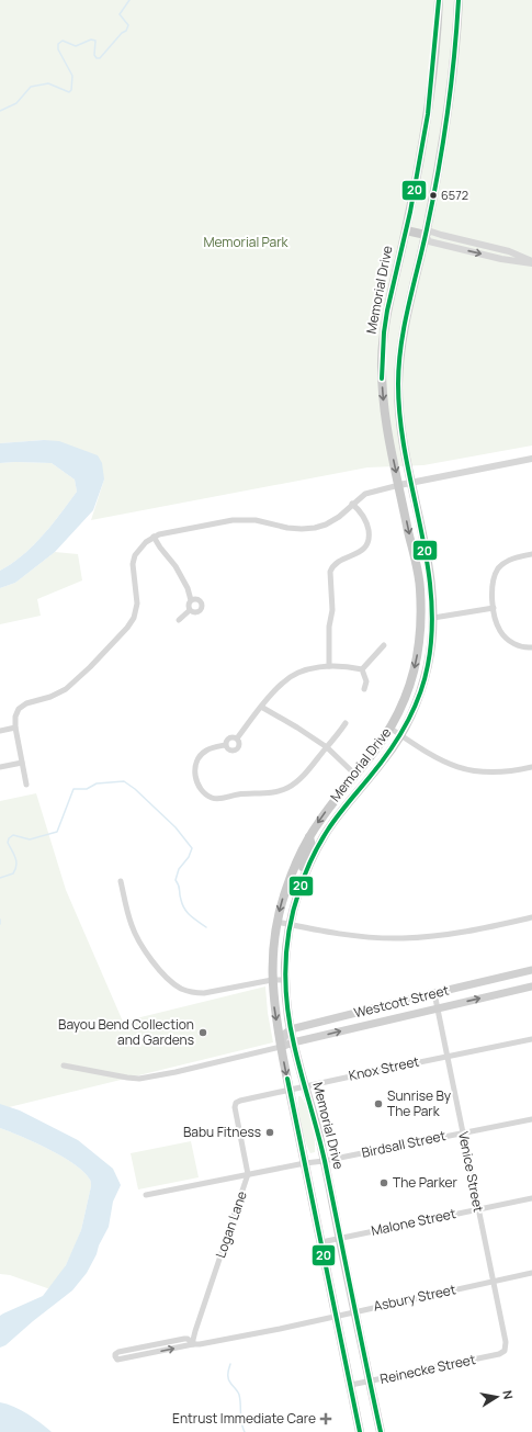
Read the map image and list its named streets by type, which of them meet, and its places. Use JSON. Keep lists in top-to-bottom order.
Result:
{
  "streets": {
    "main road": ["Memorial Drive", "Westcott Street"],
    "street": [
      "Knox Street",
      "Birdsall Street",
      "Venice Street",
      "Malone Street",
      "Logan Lane",
      "Asbury Street",
      "Reinecke Street"
    ]
  },
  "crossings": [
    ["Memorial Drive", "Westcott Street"],
    ["Memorial Drive", "Knox Street"],
    ["Memorial Drive", "Birdsall Street"],
    ["Memorial Drive", "Malone Street"],
    ["Memorial Drive", "Asbury Street"],
    ["Memorial Drive", "Reinecke Street"],
    ["Westcott Street", "Venice Street"],
    ["Knox Street", "Venice Street"],
    ["Knox Street", "Logan Lane"],
    ["Birdsall Street", "Venice Street"],
    ["Birdsall Street", "Logan Lane"],
    ["Venice Street", "Malone Street"],
    ["Venice Street", "Asbury Street"],
    ["Venice Street", "Reinecke Street"],
    ["Logan Lane", "Asbury Street"]
  ],
  "parks": ["Memorial Park"],
  "places": {
    "other": [
      "6572",
      "Bayou Bend Collection and Gardens",
      "Sunrise By The Park",
      "Babu Fitness",
      "The Parker"
    ],
    "health": ["Entrust Immediate Care"]
  },
  "lines": ["transit line 20"],
  "north": "right"
}
